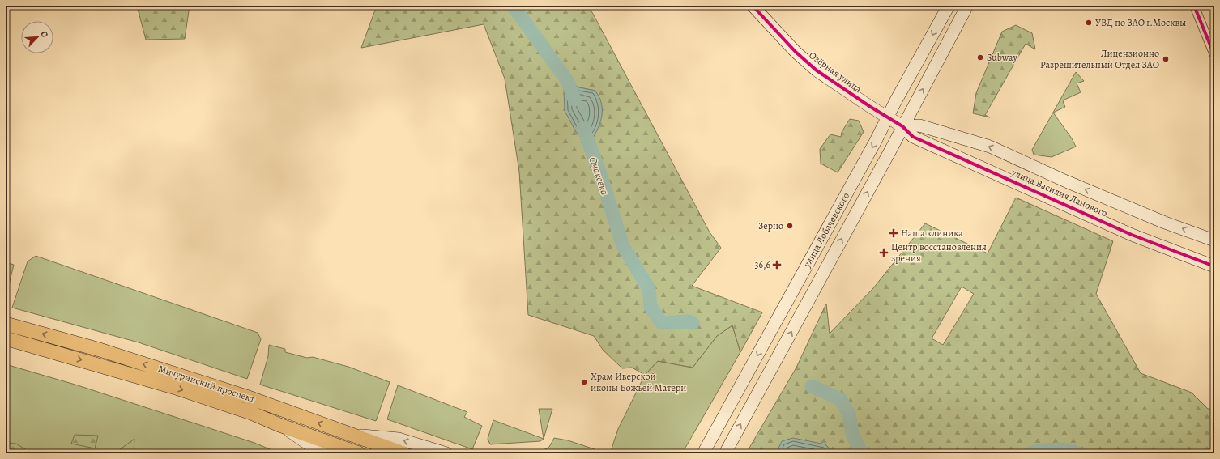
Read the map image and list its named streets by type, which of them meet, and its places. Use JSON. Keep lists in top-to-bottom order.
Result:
{
  "streets": {
    "main road": [
      "Озёрная улица",
      "улица Василия Ланового",
      "улица Лобачевского",
      "Мичуринский проспект"
    ]
  },
  "crossings": [
    ["Озёрная улица", "улица Василия Ланового"],
    ["Озёрная улица", "улица Лобачевского"],
    ["улица Василия Ланового", "улица Лобачевского"]
  ],
  "water": ["Очаковка"],
  "places": {
    "other": [
      "УВД по ЗАО г.Москвы",
      "Subway",
      "Лицензионно Разрешительный Отдел ЗАО",
      "Зерно",
      "Храм Иверской иконы Божьей Матери"
    ],
    "health": ["Наша клиника", "Центр восстановления зрения", "36,6"]
  },
  "north": "top right"
}
